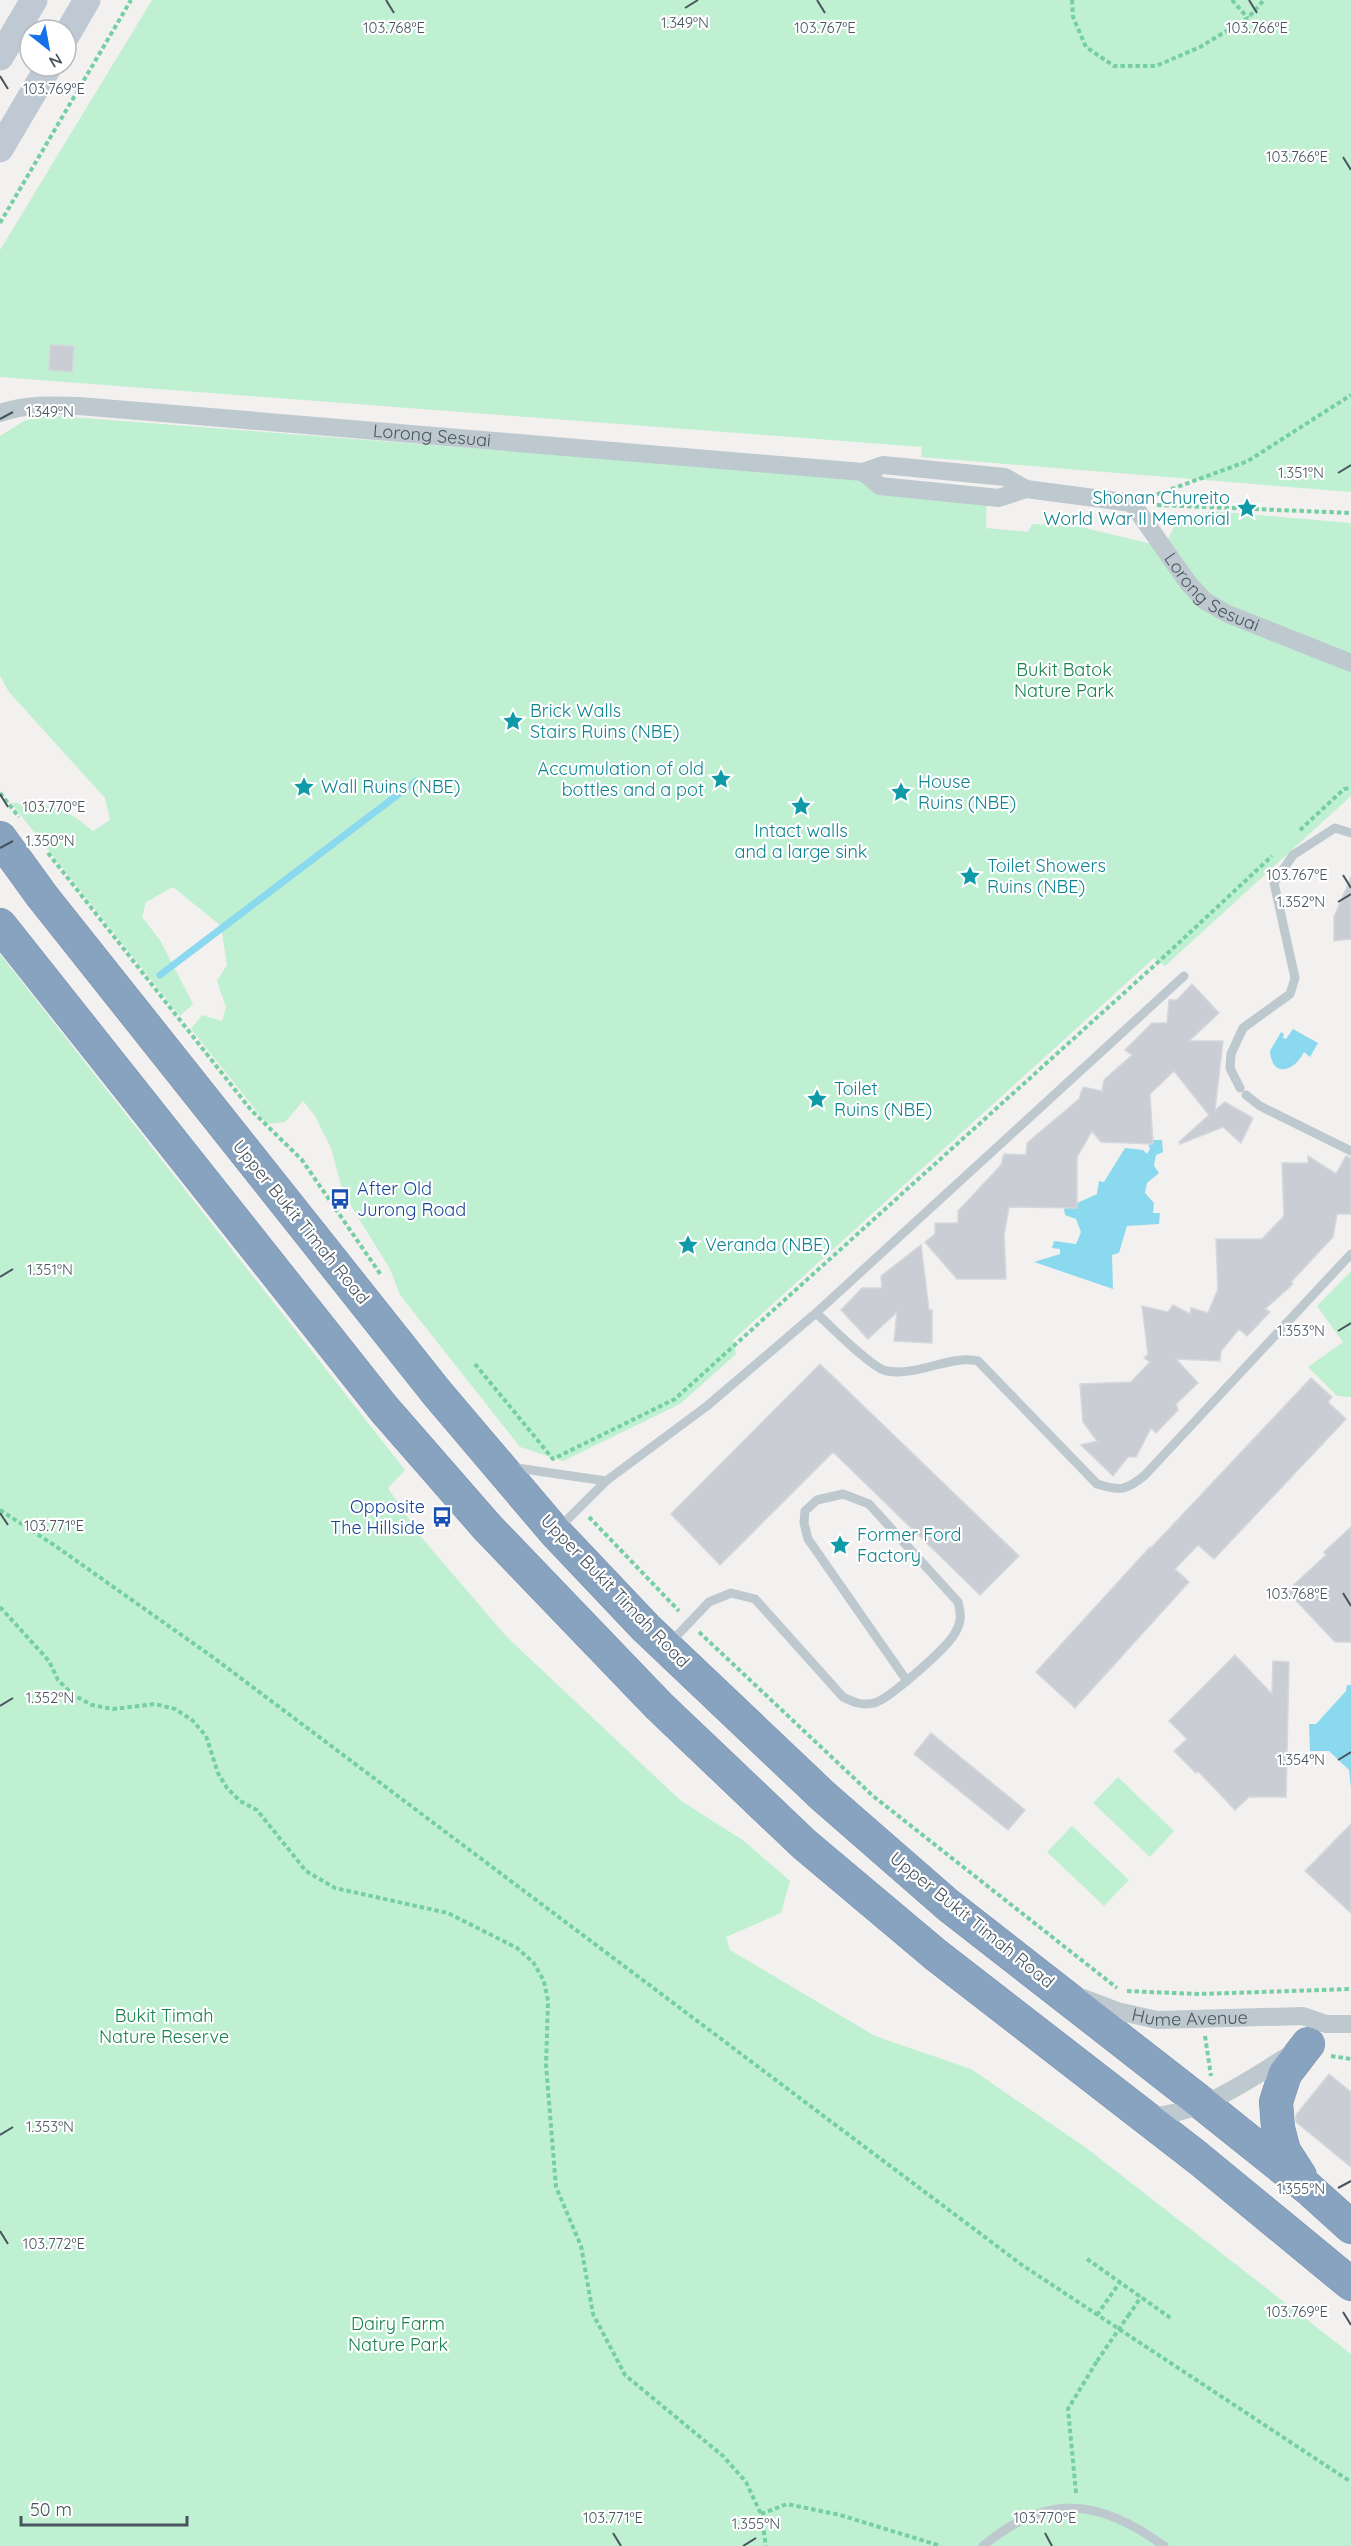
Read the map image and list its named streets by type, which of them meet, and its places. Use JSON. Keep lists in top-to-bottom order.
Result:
{
  "streets": {
    "highway": ["Upper Bukit Timah Road"],
    "street": ["Lorong Sesuai", "Hume Avenue"]
  },
  "crossings": [
    ["Upper Bukit Timah Road", "Hume Avenue"]
  ],
  "parks": ["Bukit Batok Nature Park", "Bukit Timah Nature Reserve", "Dairy Farm Nature Park"],
  "places": {
    "place": [
      "Shonan Chureito World War II Memorial",
      "Brick Walls Stairs Ruins (NBE)",
      "Accumulation of old bottles and a pot",
      "Wall Ruins (NBE)",
      "House Ruins (NBE)",
      "Intact walls and a large sink",
      "Toilet Showers Ruins (NBE)",
      "Toilet Ruins (NBE)",
      "Veranda (NBE)",
      "Former Ford Factory"
    ],
    "bus stop": ["After Old Jurong Road", "Opposite The Hillside"]
  },
  "scale_bar": "50 m",
  "north": "bottom right",
  "coordinates": [
    "1.349°N",
    "103.768°E",
    "103.767°E",
    "103.766°E",
    "103.769°E",
    "1.351°N",
    "103.770°E",
    "1.350°N",
    "1.352°N",
    "1.353°N",
    "103.771°E",
    "1.354°N",
    "1.355°N",
    "103.772°E"
  ]
}
